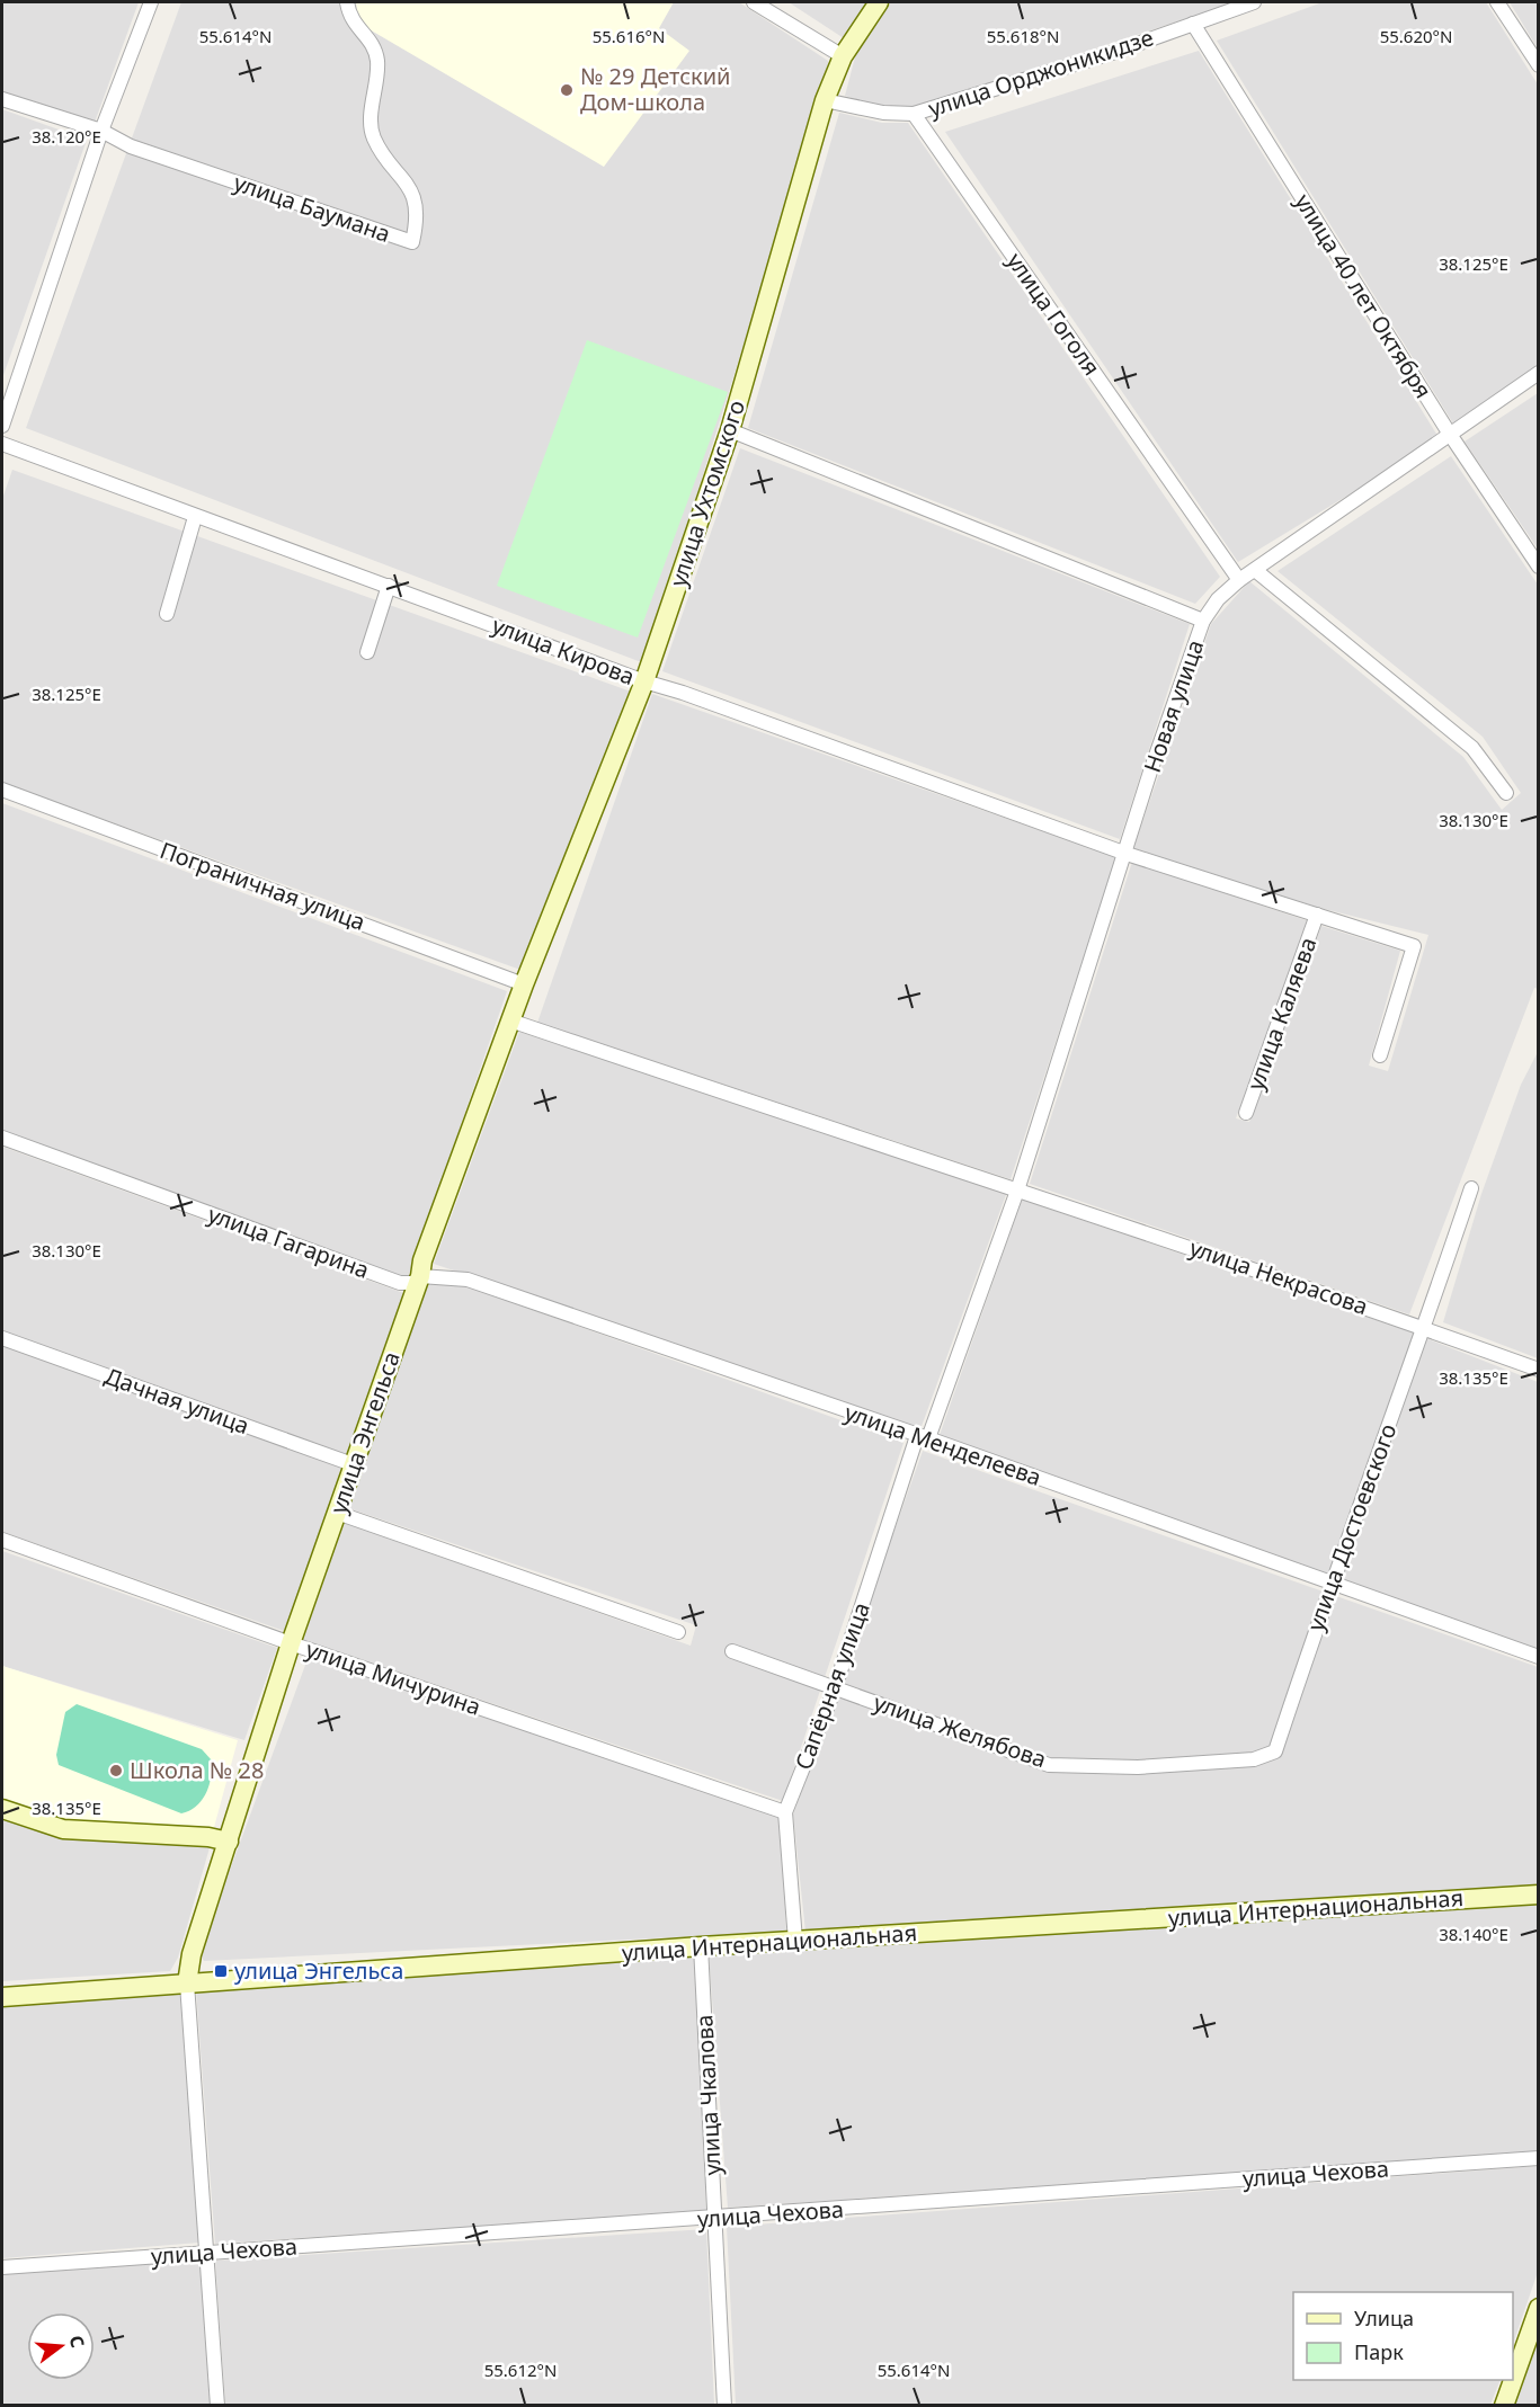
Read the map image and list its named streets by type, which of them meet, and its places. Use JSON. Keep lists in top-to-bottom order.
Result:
{
  "streets": {
    "main road": ["улица Ухтомского", "улица Энгельса", "улица Интернациональная"],
    "street": [
      "улица Орджоникидзе",
      "улица Баумана",
      "улица 40 лет Октября",
      "улица Гоголя",
      "улица Кирова",
      "Новая улица",
      "Пограничная улица",
      "улица Каляева",
      "улица Гагарина",
      "улица Некрасова",
      "Дачная улица",
      "улица Менделеева",
      "улица Достоевского",
      "улица Мичурина",
      "Сапёрная улица",
      "улица Желябова",
      "улица Чкалова",
      "улица Чехова"
    ]
  },
  "crossings": [
    ["улица Орджоникидзе", "улица 40 лет Октября"],
    ["улица Орджоникидзе", "улица Гоголя"],
    ["улица Орджоникидзе", "улица Ухтомского"],
    ["улица 40 лет Октября", "Новая улица"],
    ["улица Гоголя", "Новая улица"],
    ["улица Ухтомского", "улица Кирова"],
    ["улица Ухтомского", "Пограничная улица"],
    ["улица Ухтомского", "улица Энгельса"],
    ["улица Кирова", "Новая улица"],
    ["улица Кирова", "улица Каляева"],
    ["Новая улица", "улица Каляева"],
    ["Новая улица", "улица Некрасова"],
    ["Новая улица", "Сапёрная улица"],
    ["Пограничная улица", "улица Энгельса"],
    ["улица Гагарина", "улица Энгельса"],
    ["улица Гагарина", "улица Менделеева"],
    ["улица Некрасова", "улица Энгельса"],
    ["улица Некрасова", "улица Достоевского"],
    ["улица Некрасова", "Сапёрная улица"],
    ["Дачная улица", "улица Энгельса"],
    ["улица Энгельса", "улица Менделеева"],
    ["улица Энгельса", "улица Мичурина"],
    ["улица Энгельса", "улица Интернациональная"],
    ["улица Энгельса", "улица Чехова"],
    ["улица Менделеева", "улица Достоевского"],
    ["улица Менделеева", "Сапёрная улица"],
    ["улица Достоевского", "улица Желябова"],
    ["улица Мичурина", "Сапёрная улица"],
    ["Сапёрная улица", "улица Желябова"],
    ["Сапёрная улица", "улица Интернациональная"],
    ["улица Интернациональная", "улица Чкалова"],
    ["улица Чкалова", "улица Чехова"]
  ],
  "places": {
    "other": ["№ 29 Детский Дом-школа", "Школа № 28"],
    "transit": ["улица Энгельса"]
  },
  "legend": ["Улица", "Парк"],
  "north": "right",
  "coordinates": [
    "55.614°N",
    "55.616°N",
    "55.618°N",
    "55.620°N",
    "38.120°E",
    "38.125°E",
    "38.130°E",
    "38.135°E",
    "38.140°E",
    "55.612°N"
  ]
}
